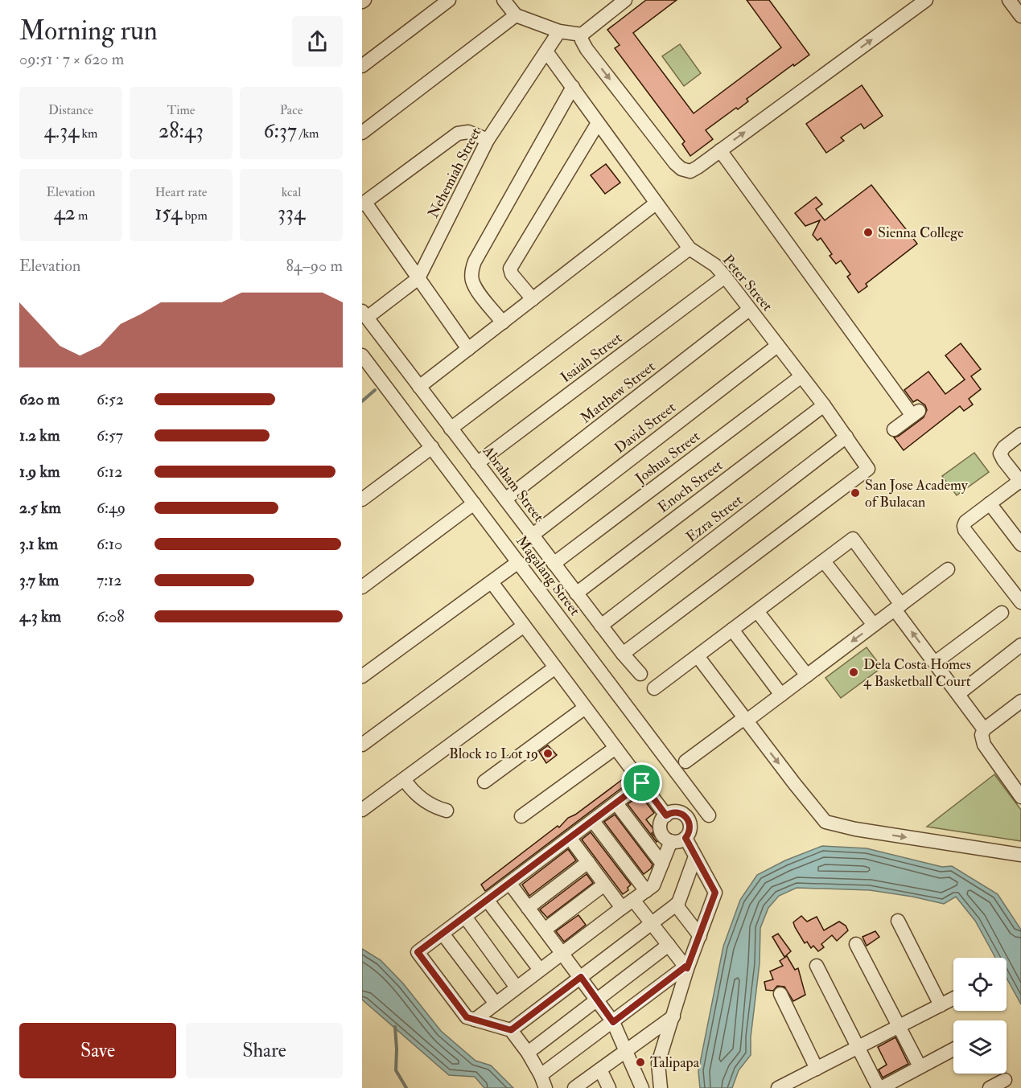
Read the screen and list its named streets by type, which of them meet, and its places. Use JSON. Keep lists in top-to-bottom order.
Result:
{
  "streets": {
    "street": [
      "Nehemiah Street",
      "Peter Street",
      "Isaiah Street",
      "Matthew Street",
      "David Street",
      "Joshua Street",
      "Abraham Street",
      "Enoch Street",
      "Ezra Street",
      "Magalang Street"
    ]
  },
  "crossings": [
    ["Nehemiah Street", "Peter Street"],
    ["Nehemiah Street", "Abraham Street"],
    ["Peter Street", "Isaiah Street"],
    ["Peter Street", "Matthew Street"],
    ["Peter Street", "David Street"],
    ["Peter Street", "Joshua Street"],
    ["Peter Street", "Abraham Street"],
    ["Peter Street", "Enoch Street"],
    ["Peter Street", "Ezra Street"],
    ["Isaiah Street", "Abraham Street"],
    ["Matthew Street", "Abraham Street"],
    ["David Street", "Abraham Street"],
    ["Joshua Street", "Abraham Street"],
    ["Abraham Street", "Enoch Street"],
    ["Abraham Street", "Ezra Street"]
  ],
  "places": [
    "Sienna College",
    "San Jose Academy of Bulacan",
    "Dela Costa Homes 4 Basketball Court",
    "Block 10 Lot 19",
    "Talipapa"
  ],
  "page": {
    "heading": ["Morning run", "09:51 · 7 × 620 m"],
    "stats": [
      ["Distance", "4.34 km"],
      ["Time", "28:43"],
      ["Pace", "6:37 /km"],
      ["Elevation", "42 m"],
      ["Heart rate", "154 bpm"],
      ["kcal", "334"]
    ],
    "chart": ["Elevation", "84–90 m"],
    "list": [
      {
        "name": "620 m",
        "note": "6:52"
      },
      {
        "name": "1.2 km",
        "note": "6:57"
      },
      {
        "name": "1.9 km",
        "note": "6:12"
      },
      {
        "name": "2.5 km",
        "note": "6:49"
      },
      {
        "name": "3.1 km",
        "note": "6:10"
      },
      {
        "name": "3.7 km",
        "note": "7:12"
      },
      {
        "name": "4.3 km",
        "note": "6:08"
      }
    ],
    "buttons": ["Save", "Share"]
  }
}
